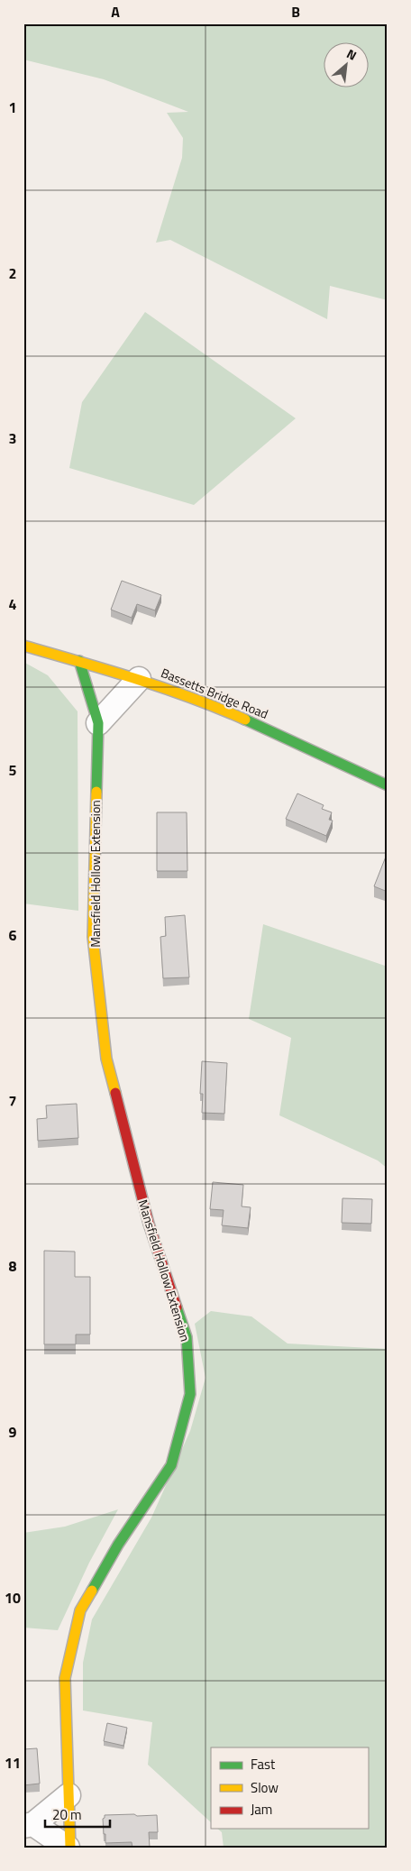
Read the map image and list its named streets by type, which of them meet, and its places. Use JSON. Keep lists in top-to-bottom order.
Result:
{
  "streets": {
    "street": ["Bassetts Bridge Road", "Mansfield Hollow Extension"]
  },
  "crossings": [
    ["Bassetts Bridge Road", "Mansfield Hollow Extension"]
  ],
  "legend": ["Fast", "Slow", "Jam"],
  "scale_bar": "20 m",
  "north": "top right",
  "grid": {
    "columns": ["A", "B"],
    "rows": [
      "1",
      "2",
      "3",
      "4",
      "5",
      "6",
      "7",
      "8",
      "9",
      "10",
      "11"
    ]
  }
}
